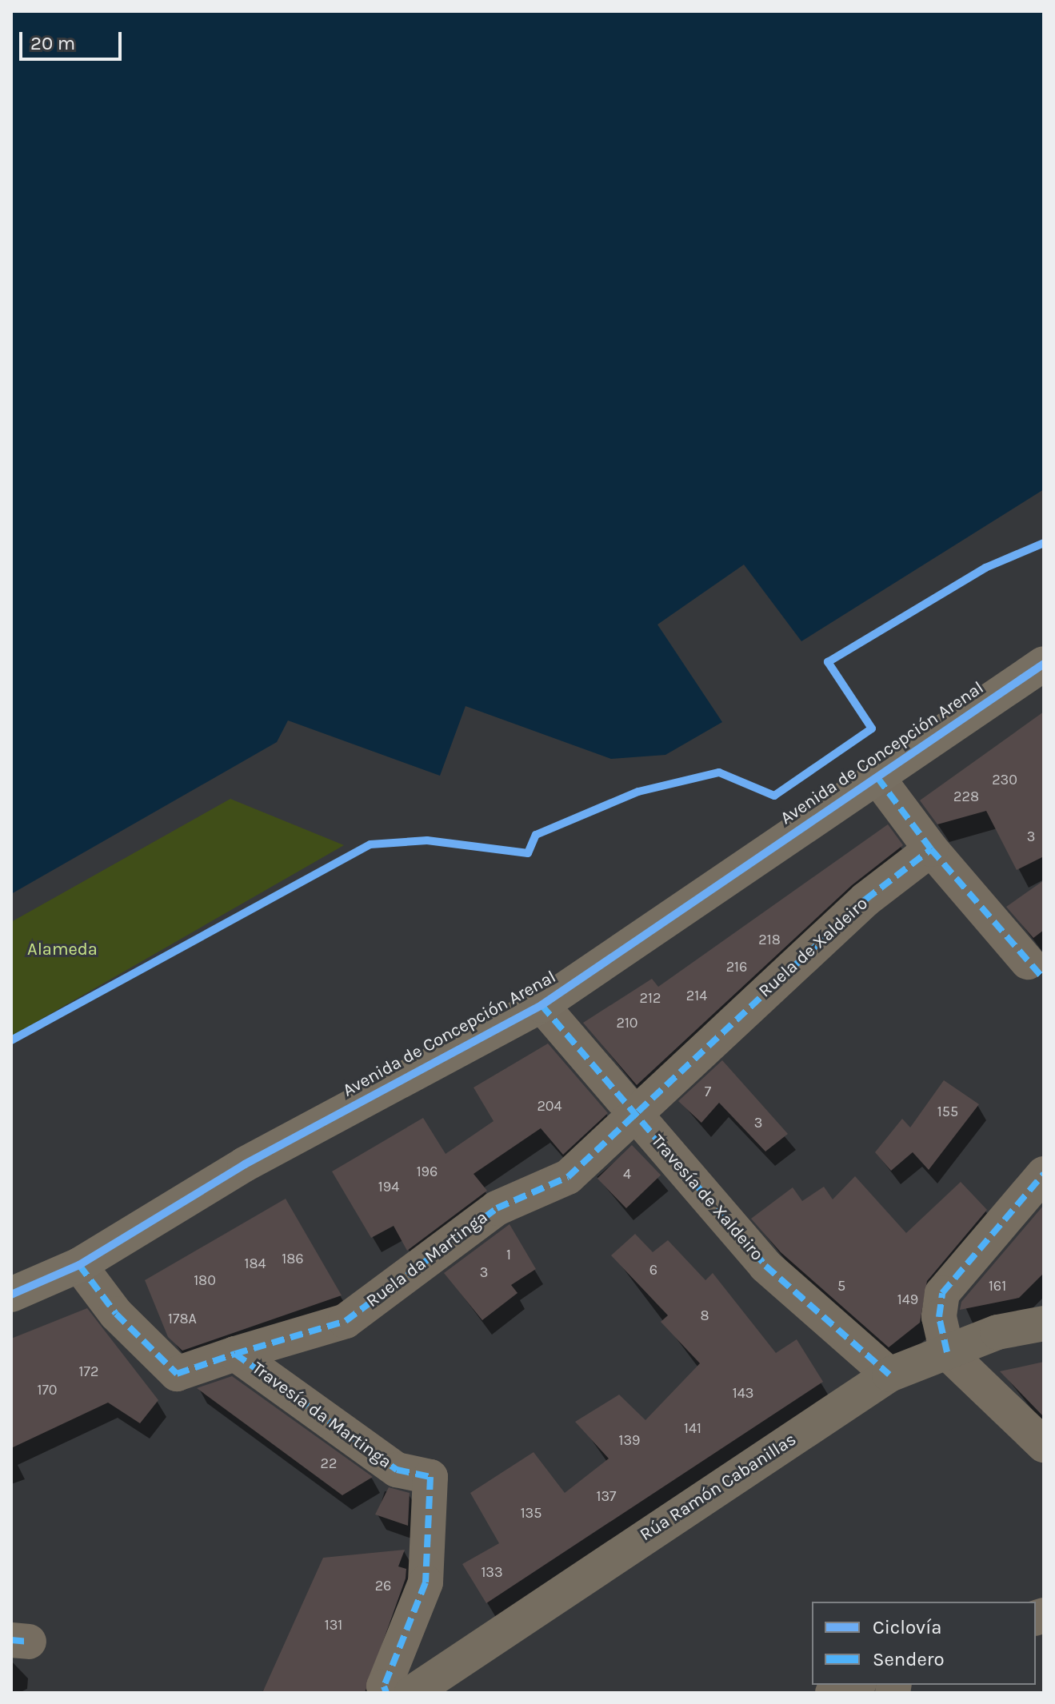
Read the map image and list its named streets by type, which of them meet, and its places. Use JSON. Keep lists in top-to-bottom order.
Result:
{
  "streets": {
    "main road": ["Rúa Ramón Cabanillas"],
    "street": [
      "Avenida de Concepción Arenal",
      "Ruela de Xaldeiro",
      "Travesía de Xaldeiro",
      "Ruela da Martinga",
      "Travesía da Martinga"
    ]
  },
  "crossings": [
    ["Avenida de Concepción Arenal", "Travesía de Xaldeiro"],
    ["Avenida de Concepción Arenal", "Travesía da Martinga"],
    ["Ruela de Xaldeiro", "Travesía de Xaldeiro"],
    ["Ruela de Xaldeiro", "Ruela da Martinga"],
    ["Travesía de Xaldeiro", "Ruela da Martinga"],
    ["Travesía de Xaldeiro", "Rúa Ramón Cabanillas"],
    ["Ruela da Martinga", "Travesía da Martinga"]
  ],
  "parks": ["Alameda"],
  "house_numbers": [
    "230",
    "228",
    "3",
    "218",
    "216",
    "214",
    "212",
    "210",
    "7",
    "204",
    "155",
    "3",
    "196",
    "4",
    "194",
    "1",
    "186",
    "184",
    "6",
    "3",
    "180",
    "5",
    "161",
    "149",
    "8",
    "178A",
    "172",
    "170",
    "143",
    "141",
    "139",
    "22",
    "137",
    "135",
    "133",
    "26",
    "131"
  ],
  "legend": ["Ciclovía", "Sendero"],
  "scale_bar": "20 m"
}
